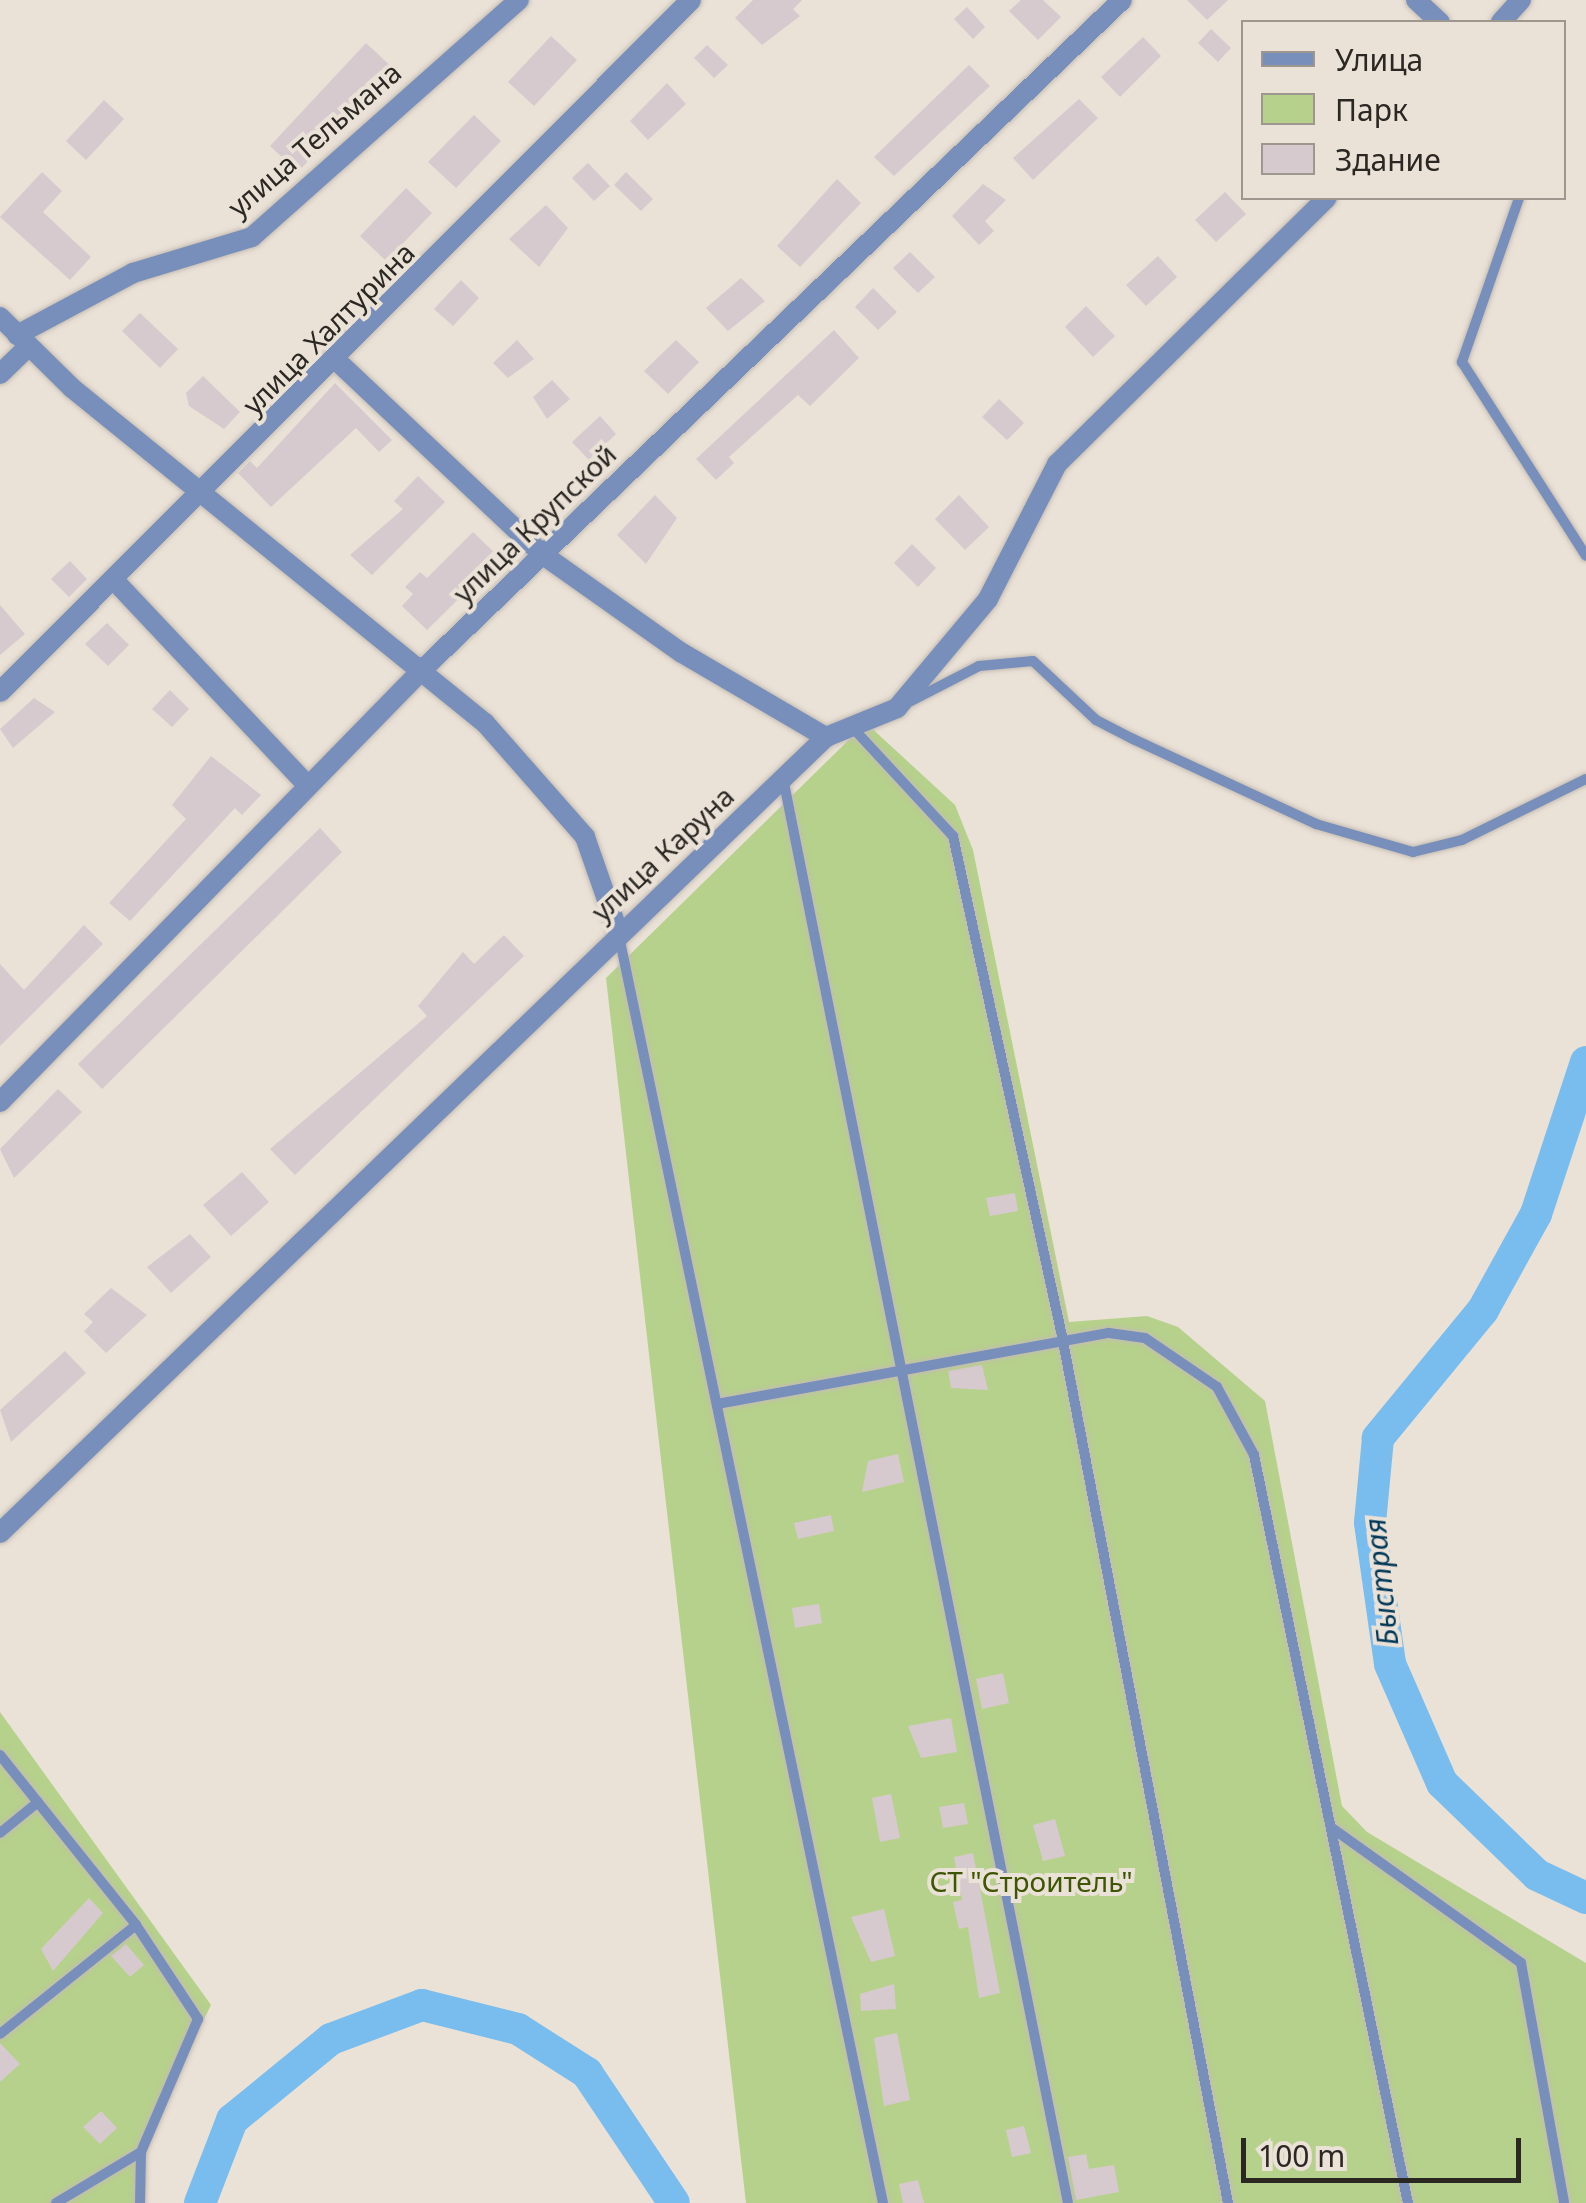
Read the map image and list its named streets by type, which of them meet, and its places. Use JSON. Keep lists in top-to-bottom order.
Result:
{
  "streets": {
    "street": [
      "улица Тельмана",
      "улица Халтурина",
      "улица Крупской",
      "улица Каруна"
    ]
  },
  "water": ["Быстрая"],
  "parks": ["СТ \"Строитель\""],
  "legend": ["Улица", "Парк", "Здание"],
  "scale_bar": "100 m"
}
